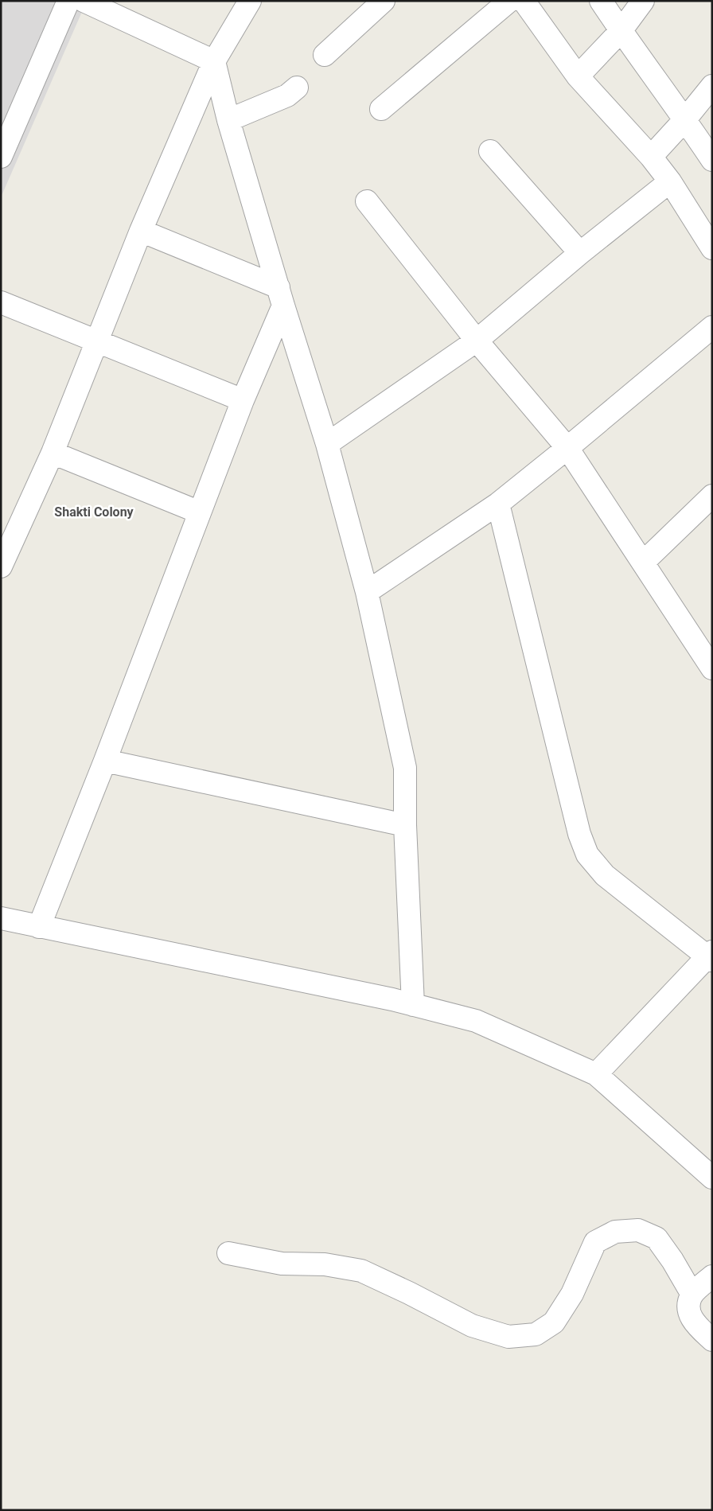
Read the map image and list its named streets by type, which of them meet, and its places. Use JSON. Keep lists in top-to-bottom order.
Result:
{
  "districts": ["Shakti Colony"]
}
